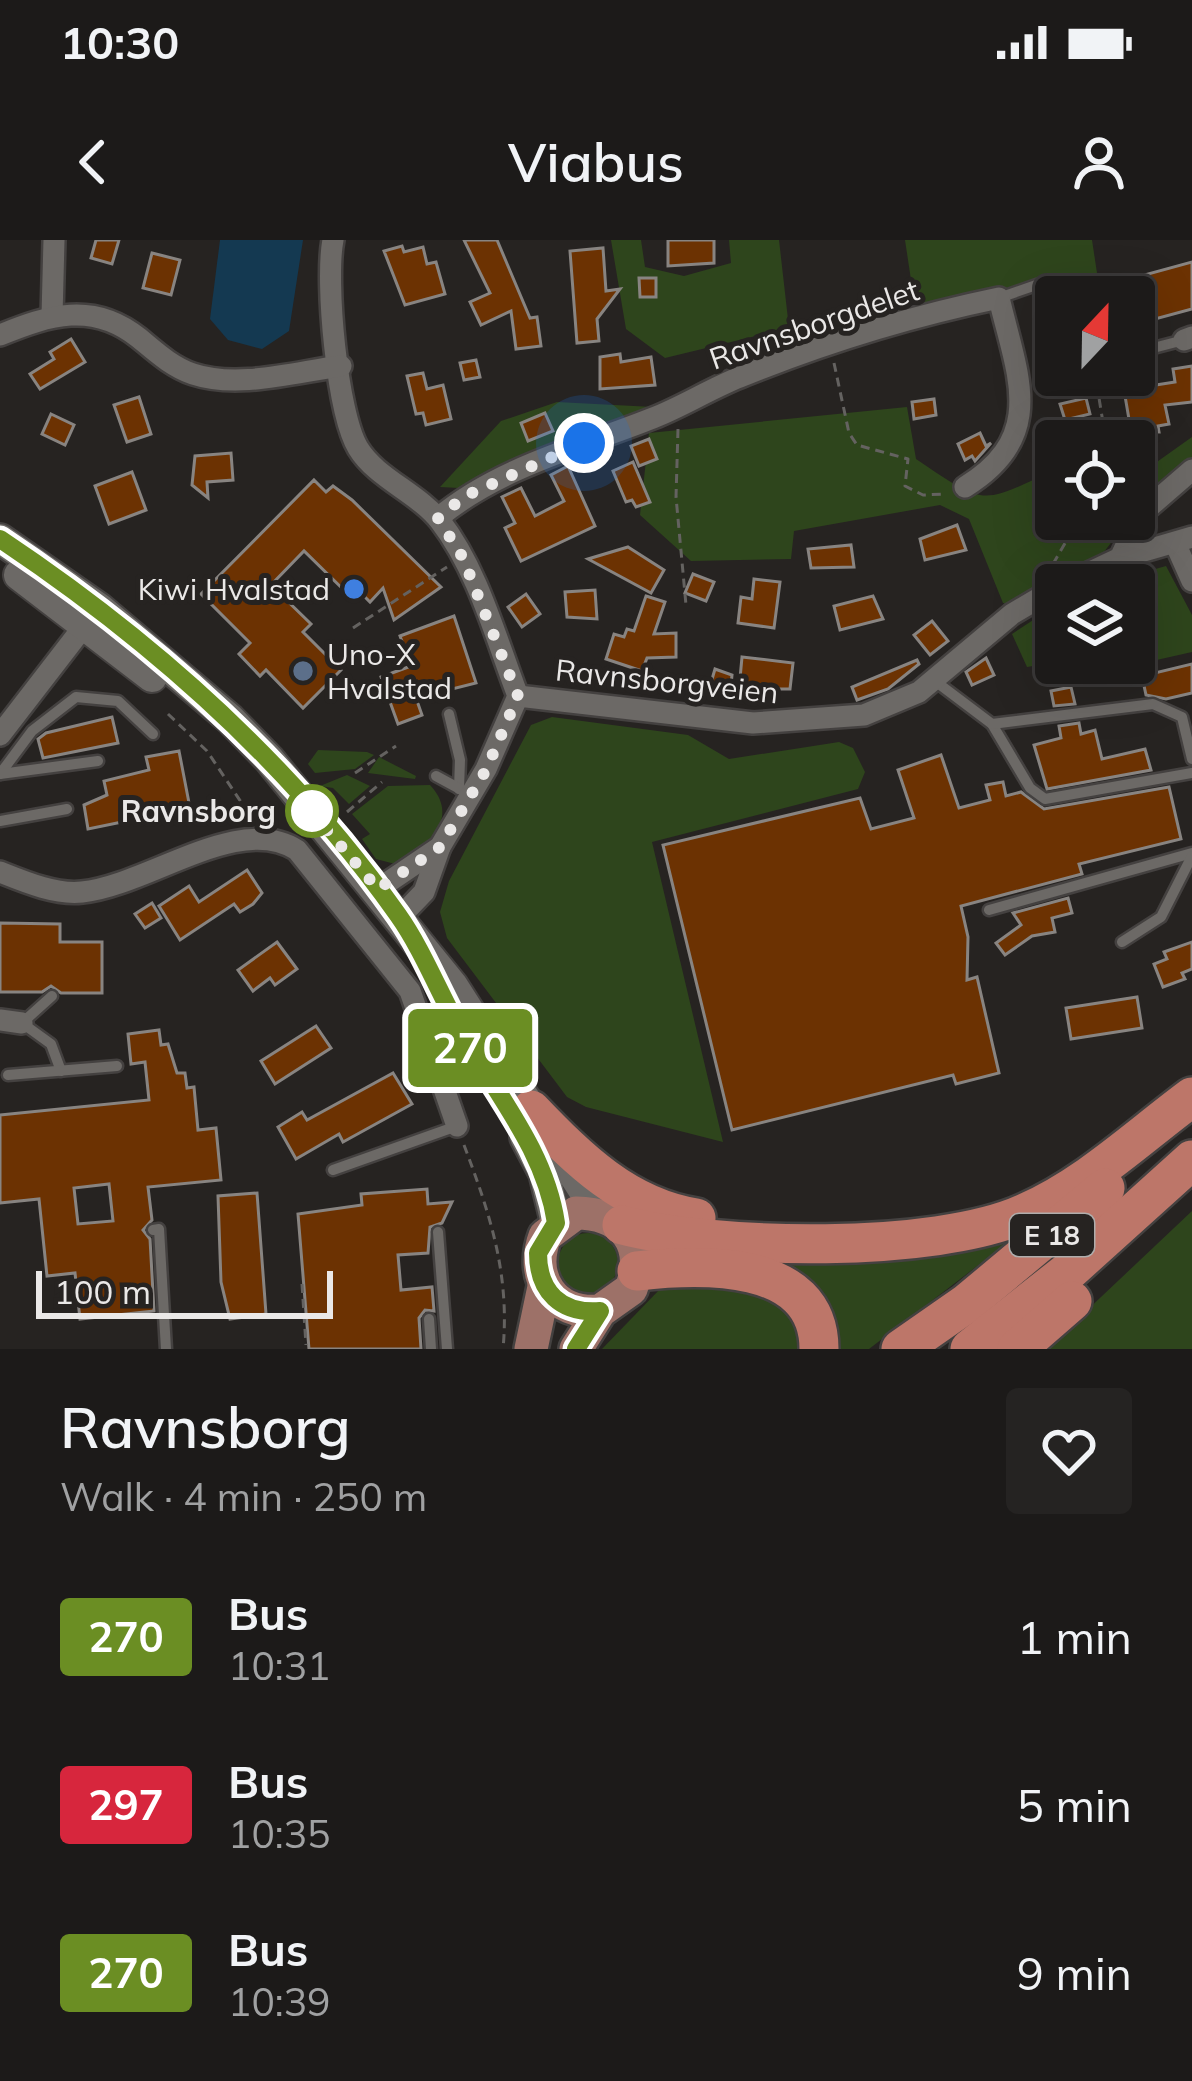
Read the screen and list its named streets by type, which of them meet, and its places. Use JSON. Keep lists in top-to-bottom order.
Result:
{
  "streets": {
    "highway": ["E 18"],
    "street": ["Ravnsborgdelet", "Ravnsborgveien"]
  },
  "places": ["Kiwi Hvalstad", "Uno-X Hvalstad", "Ravnsborg"],
  "lines": ["bus line 270"],
  "scale_bar": "100 m",
  "north": "top",
  "page": {
    "status": "10:30",
    "header": "Viabus",
    "on_map": "270",
    "scale": "100 m",
    "heading": ["Ravnsborg", "Walk · 4 min · 250 m"],
    "list": [
      {
        "mark": "270",
        "name": "Bus",
        "note": "10:31",
        "value": "1 min"
      },
      {
        "mark": "297",
        "name": "Bus",
        "note": "10:35",
        "value": "5 min"
      },
      {
        "mark": "270",
        "name": "Bus",
        "note": "10:39",
        "value": "9 min"
      }
    ]
  }
}
